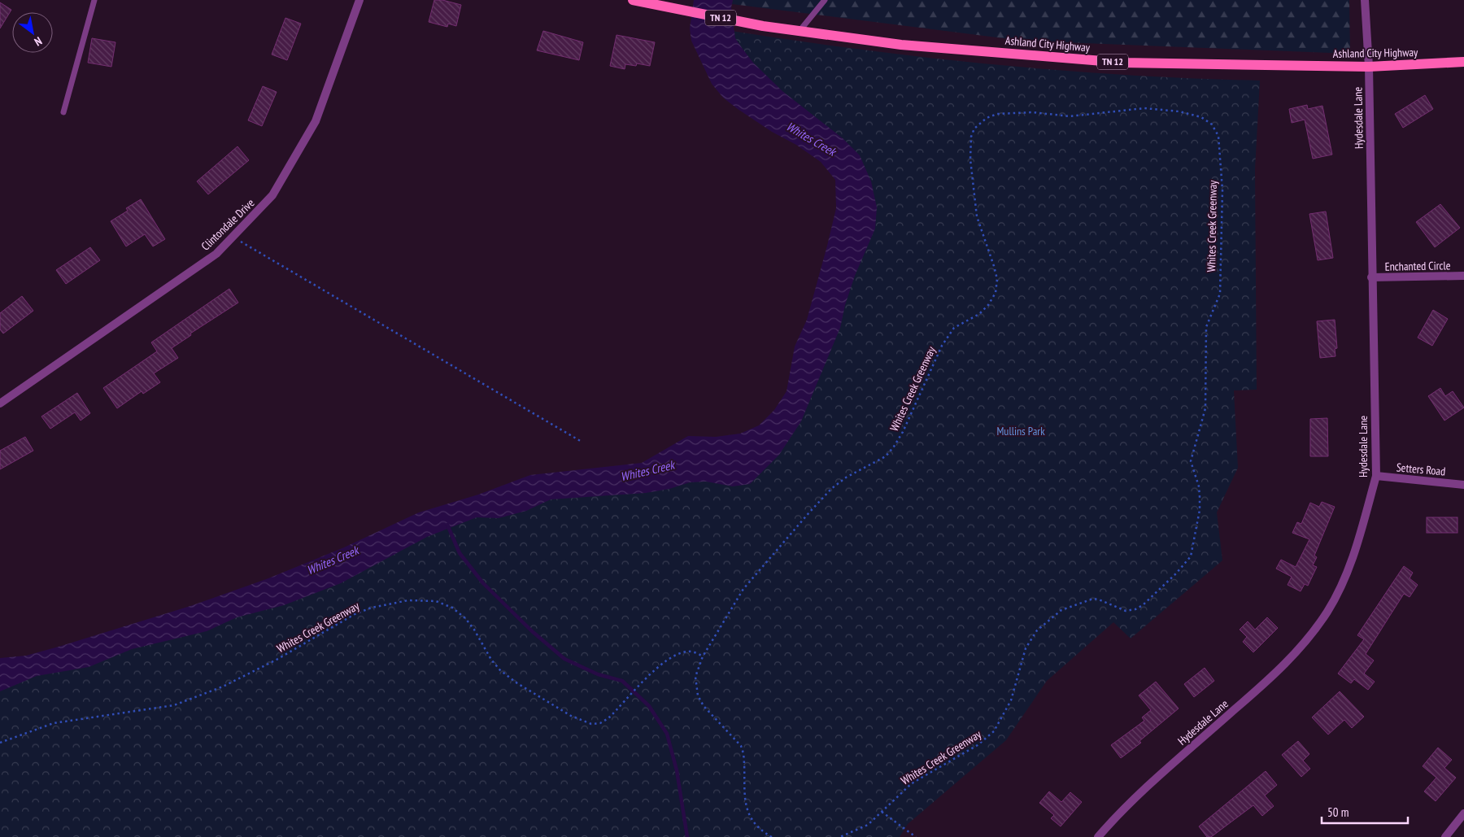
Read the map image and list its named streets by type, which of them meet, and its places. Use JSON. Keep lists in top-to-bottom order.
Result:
{
  "streets": {
    "main road": ["TN 12", "Ashland City Highway"],
    "street": [
      "Hydesdale Lane",
      "Clintondale Drive",
      "Enchanted Circle",
      "Setters Road"
    ],
    "path": ["Whites Creek Greenway"]
  },
  "crossings": [
    ["Ashland City Highway", "Hydesdale Lane"],
    ["Hydesdale Lane", "Enchanted Circle"],
    ["Hydesdale Lane", "Setters Road"]
  ],
  "water": ["Whites Creek"],
  "parks": ["Mullins Park"],
  "scale_bar": "50 m",
  "north": "bottom right"
}
